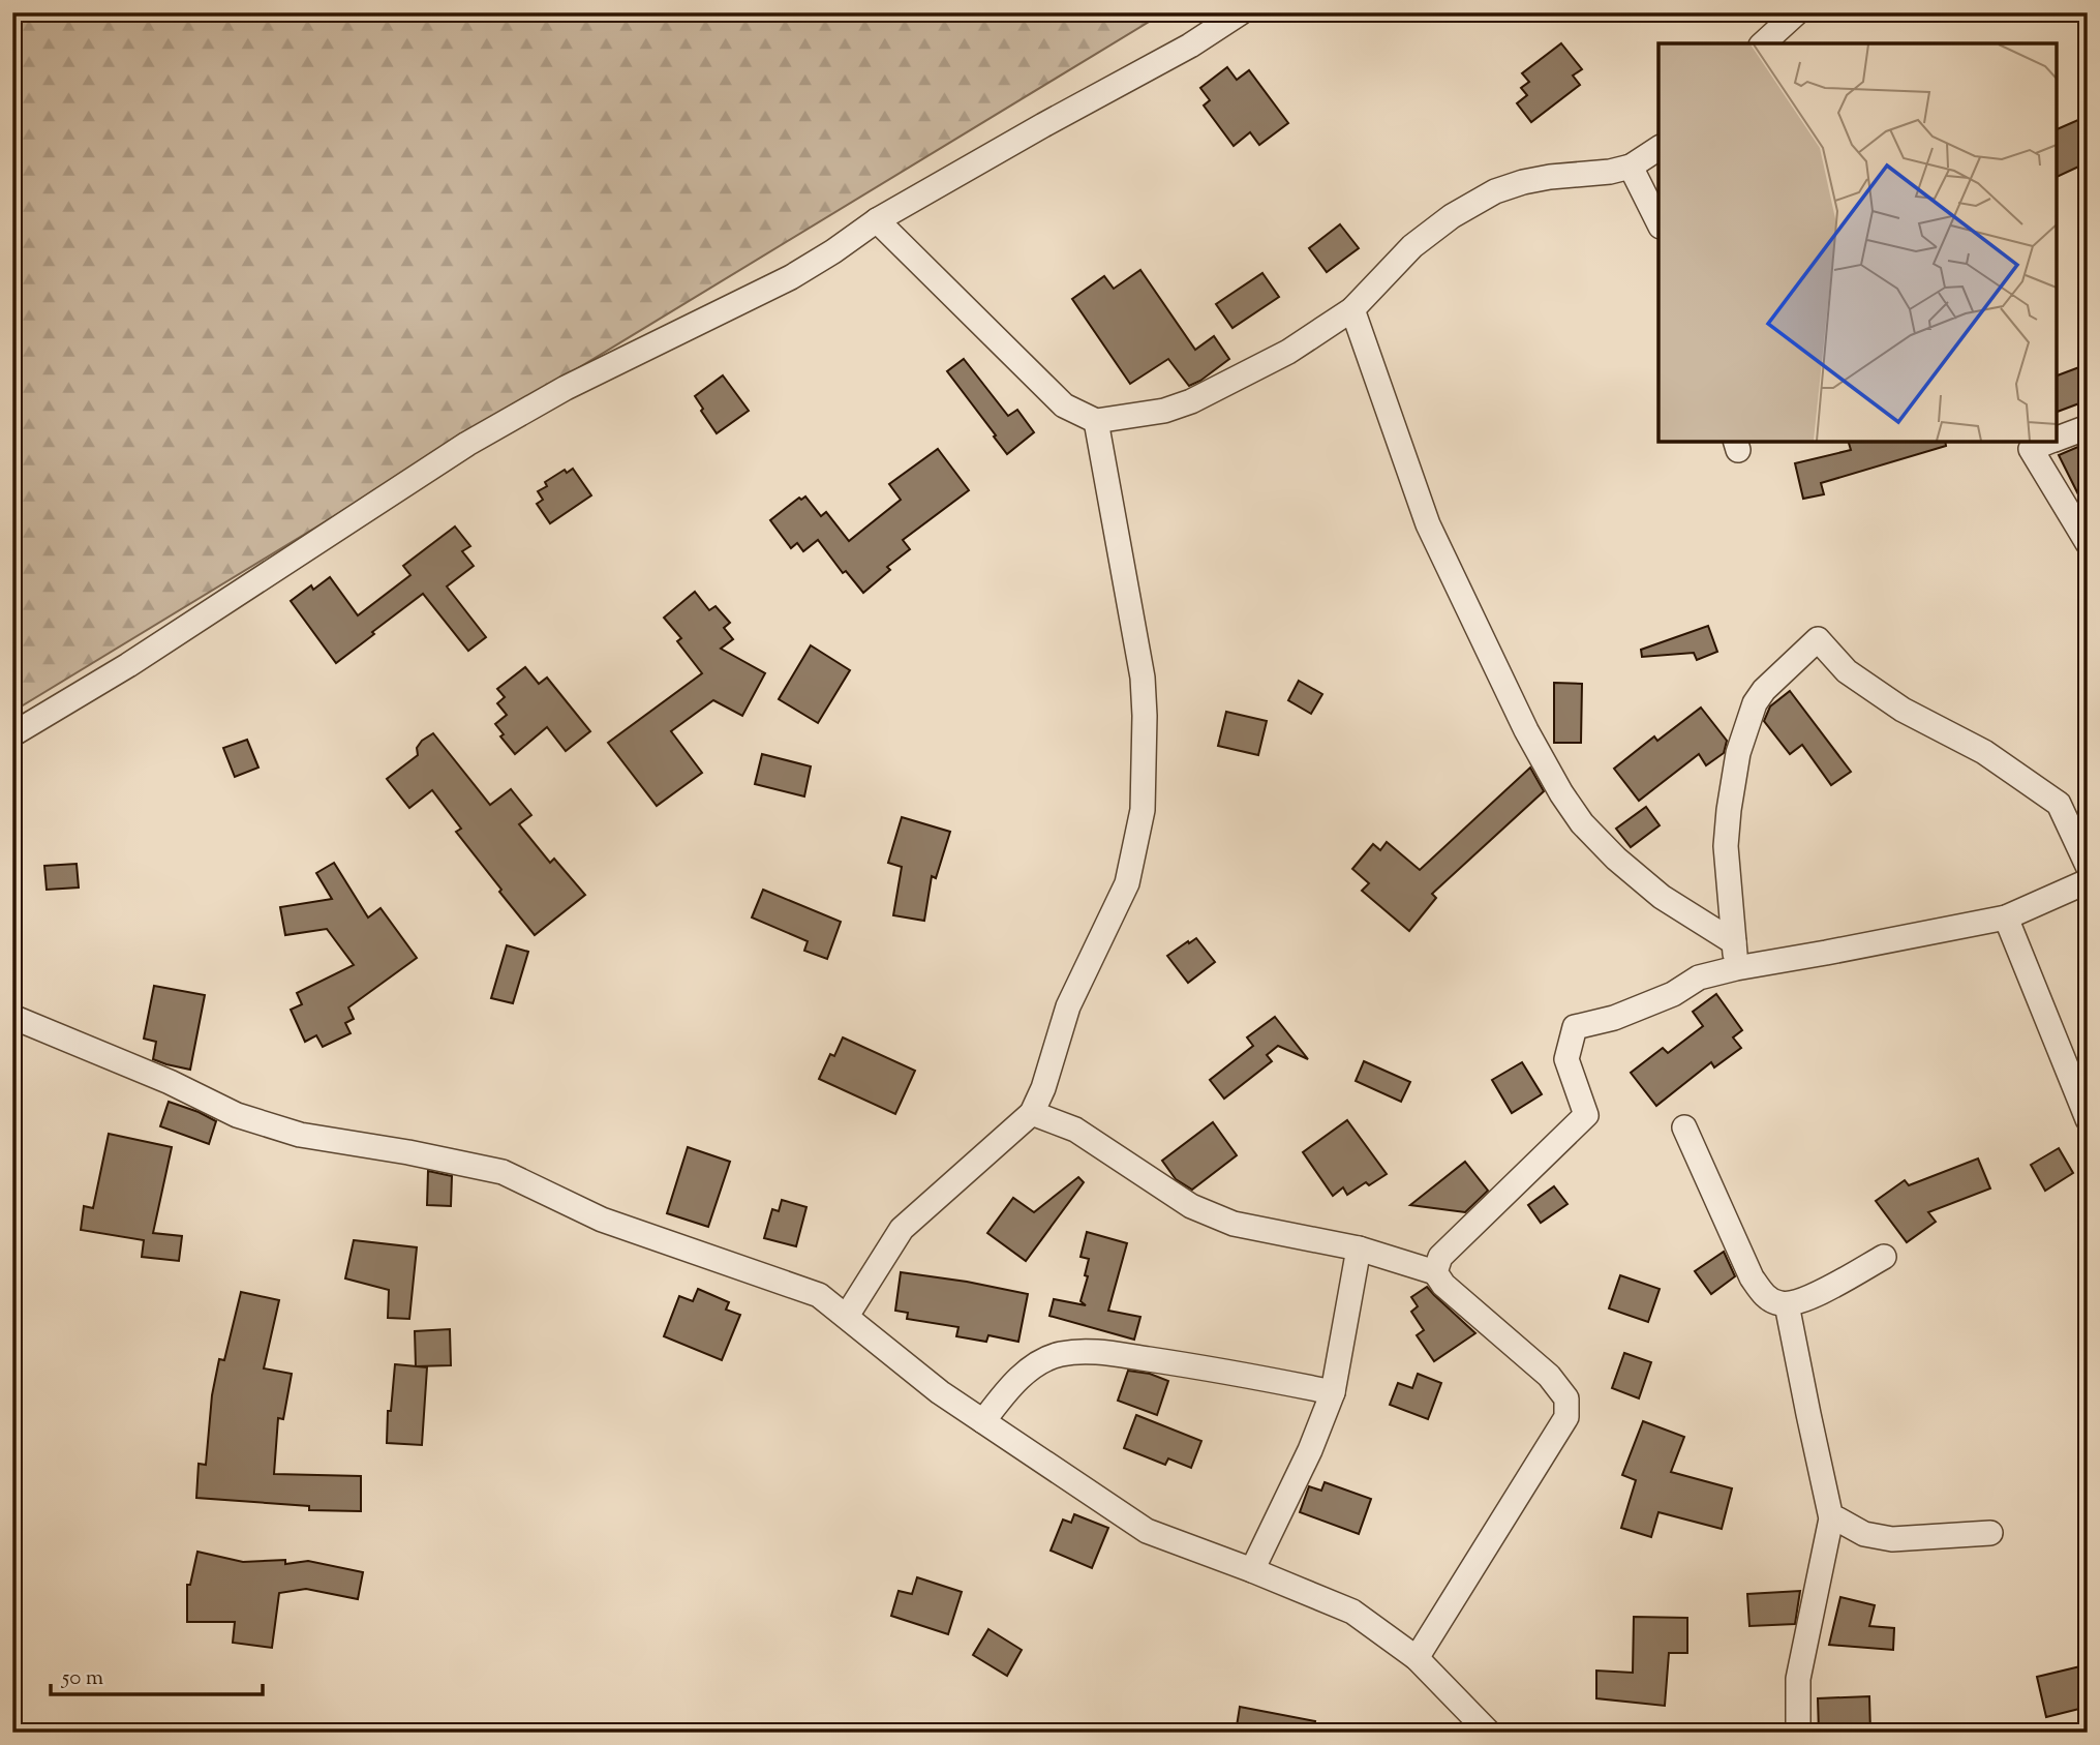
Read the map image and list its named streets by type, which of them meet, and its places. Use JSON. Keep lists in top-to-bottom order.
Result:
{
  "scale_bar": "50 m"
}
